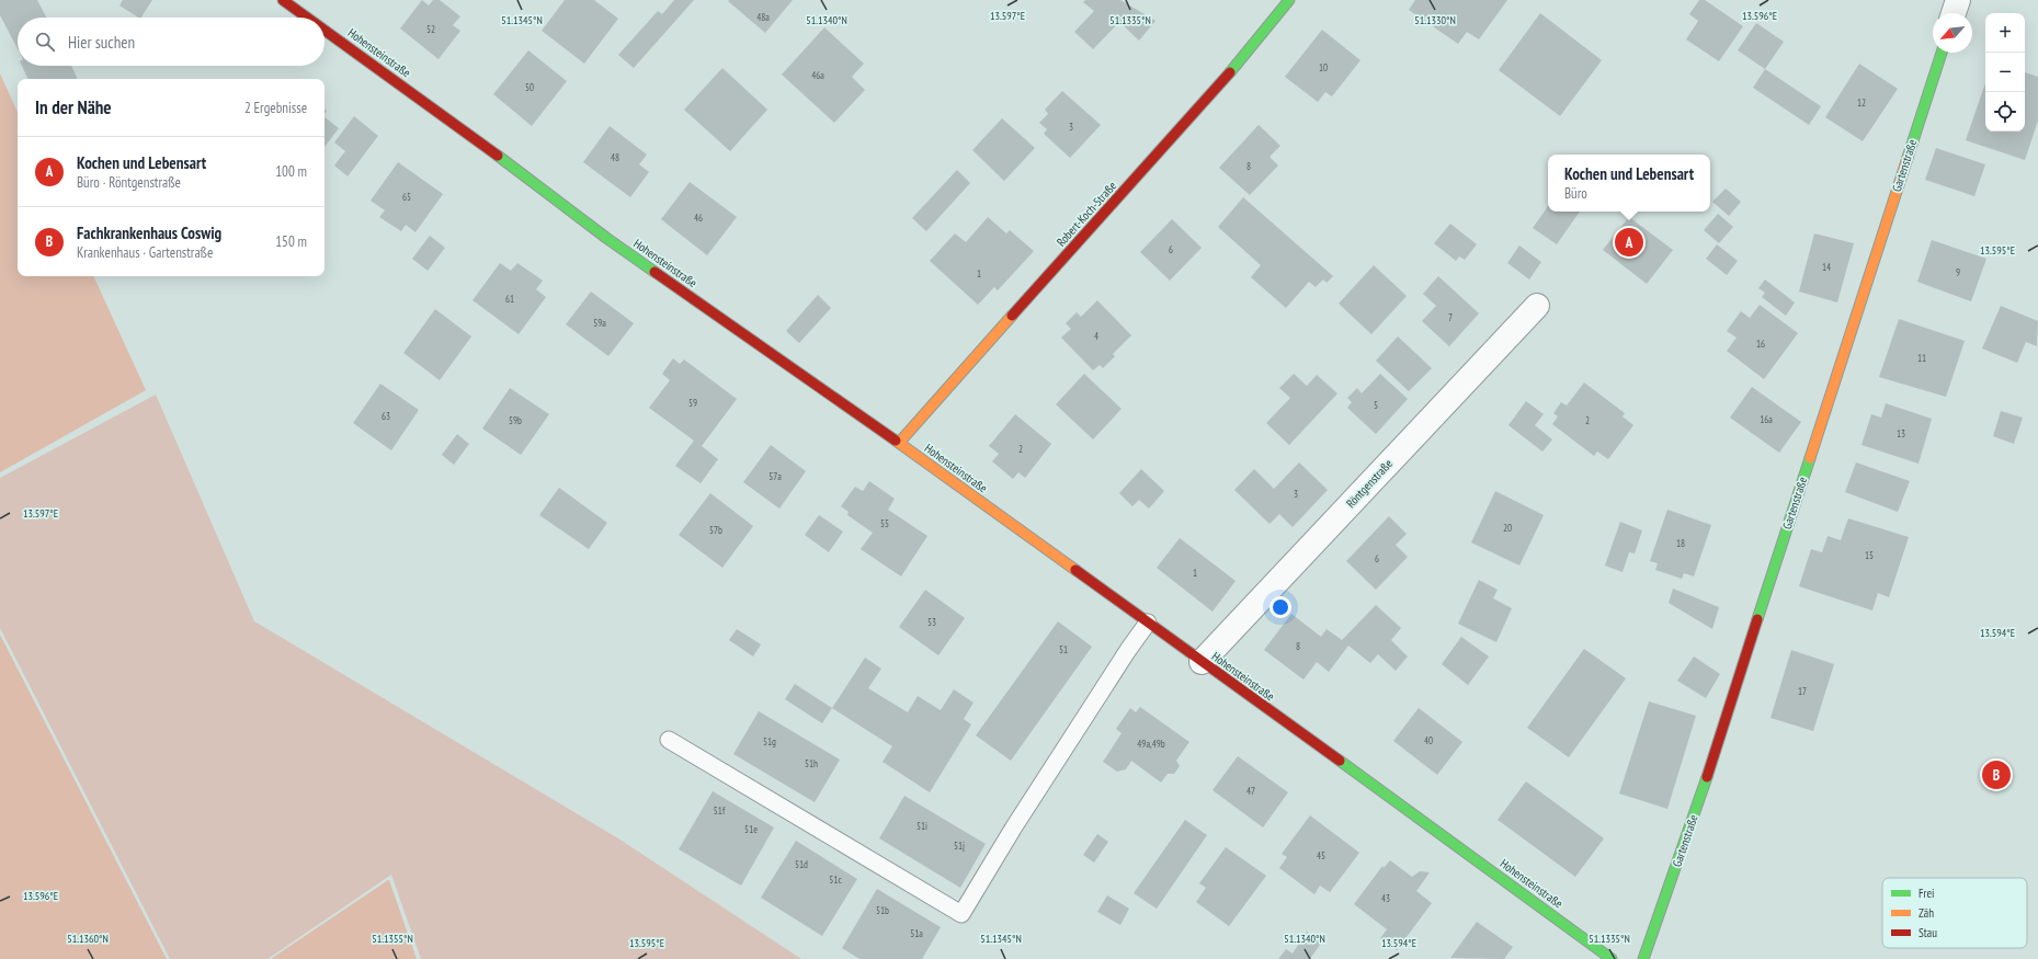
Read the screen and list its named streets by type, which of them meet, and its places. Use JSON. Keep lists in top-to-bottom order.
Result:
{
  "streets": {
    "street": [
      "Hohensteinstraße",
      "Gartenstraße",
      "Robert-Koch-Straße",
      "Röntgenstraße"
    ]
  },
  "crossings": [
    ["Hohensteinstraße", "Robert-Koch-Straße"],
    ["Hohensteinstraße", "Röntgenstraße"]
  ],
  "house_numbers": [
    "48a",
    "52",
    "10",
    "46a",
    "50",
    "12",
    "3",
    "48",
    "8",
    "65",
    "46",
    "6",
    "14",
    "9",
    "1",
    "61",
    "7",
    "59a",
    "4",
    "16",
    "11",
    "59",
    "5",
    "63",
    "16a",
    "59b",
    "2",
    "13",
    "2",
    "57a",
    "3",
    "55",
    "20",
    "57b",
    "18",
    "15",
    "6",
    "1",
    "53",
    "8",
    "51",
    "17",
    "40",
    "51g",
    "49a,49b",
    "51h",
    "47",
    "51f",
    "51i",
    "51e",
    "51j",
    "45",
    "51d",
    "51c",
    "43",
    "51b",
    "51a"
  ],
  "legend": ["Frei", "Zäh", "Stau"],
  "north": "bottom left",
  "page": {
    "map_buttons": ["+", "−"],
    "search": "Hier suchen",
    "heading": ["In der Nähe", "2 Ergebnisse"],
    "list": [
      {
        "mark": "A",
        "name": "Kochen und Lebensart",
        "note": "Büro · Röntgenstraße",
        "value": "100 m"
      },
      {
        "mark": "B",
        "name": "Fachkrankenhaus Coswig",
        "note": "Krankenhaus · Gartenstraße",
        "value": "150 m"
      }
    ],
    "popup": ["Kochen und Lebensart", "Büro"],
    "pins": ["A", "B"]
  },
  "coordinates": [
    "13.597°E",
    "13.596°E",
    "51.1345°N",
    "51.1340°N",
    "51.1335°N",
    "51.1330°N",
    "13.595°E",
    "13.594°E",
    "51.1360°N",
    "51.1355°N"
  ]
}
